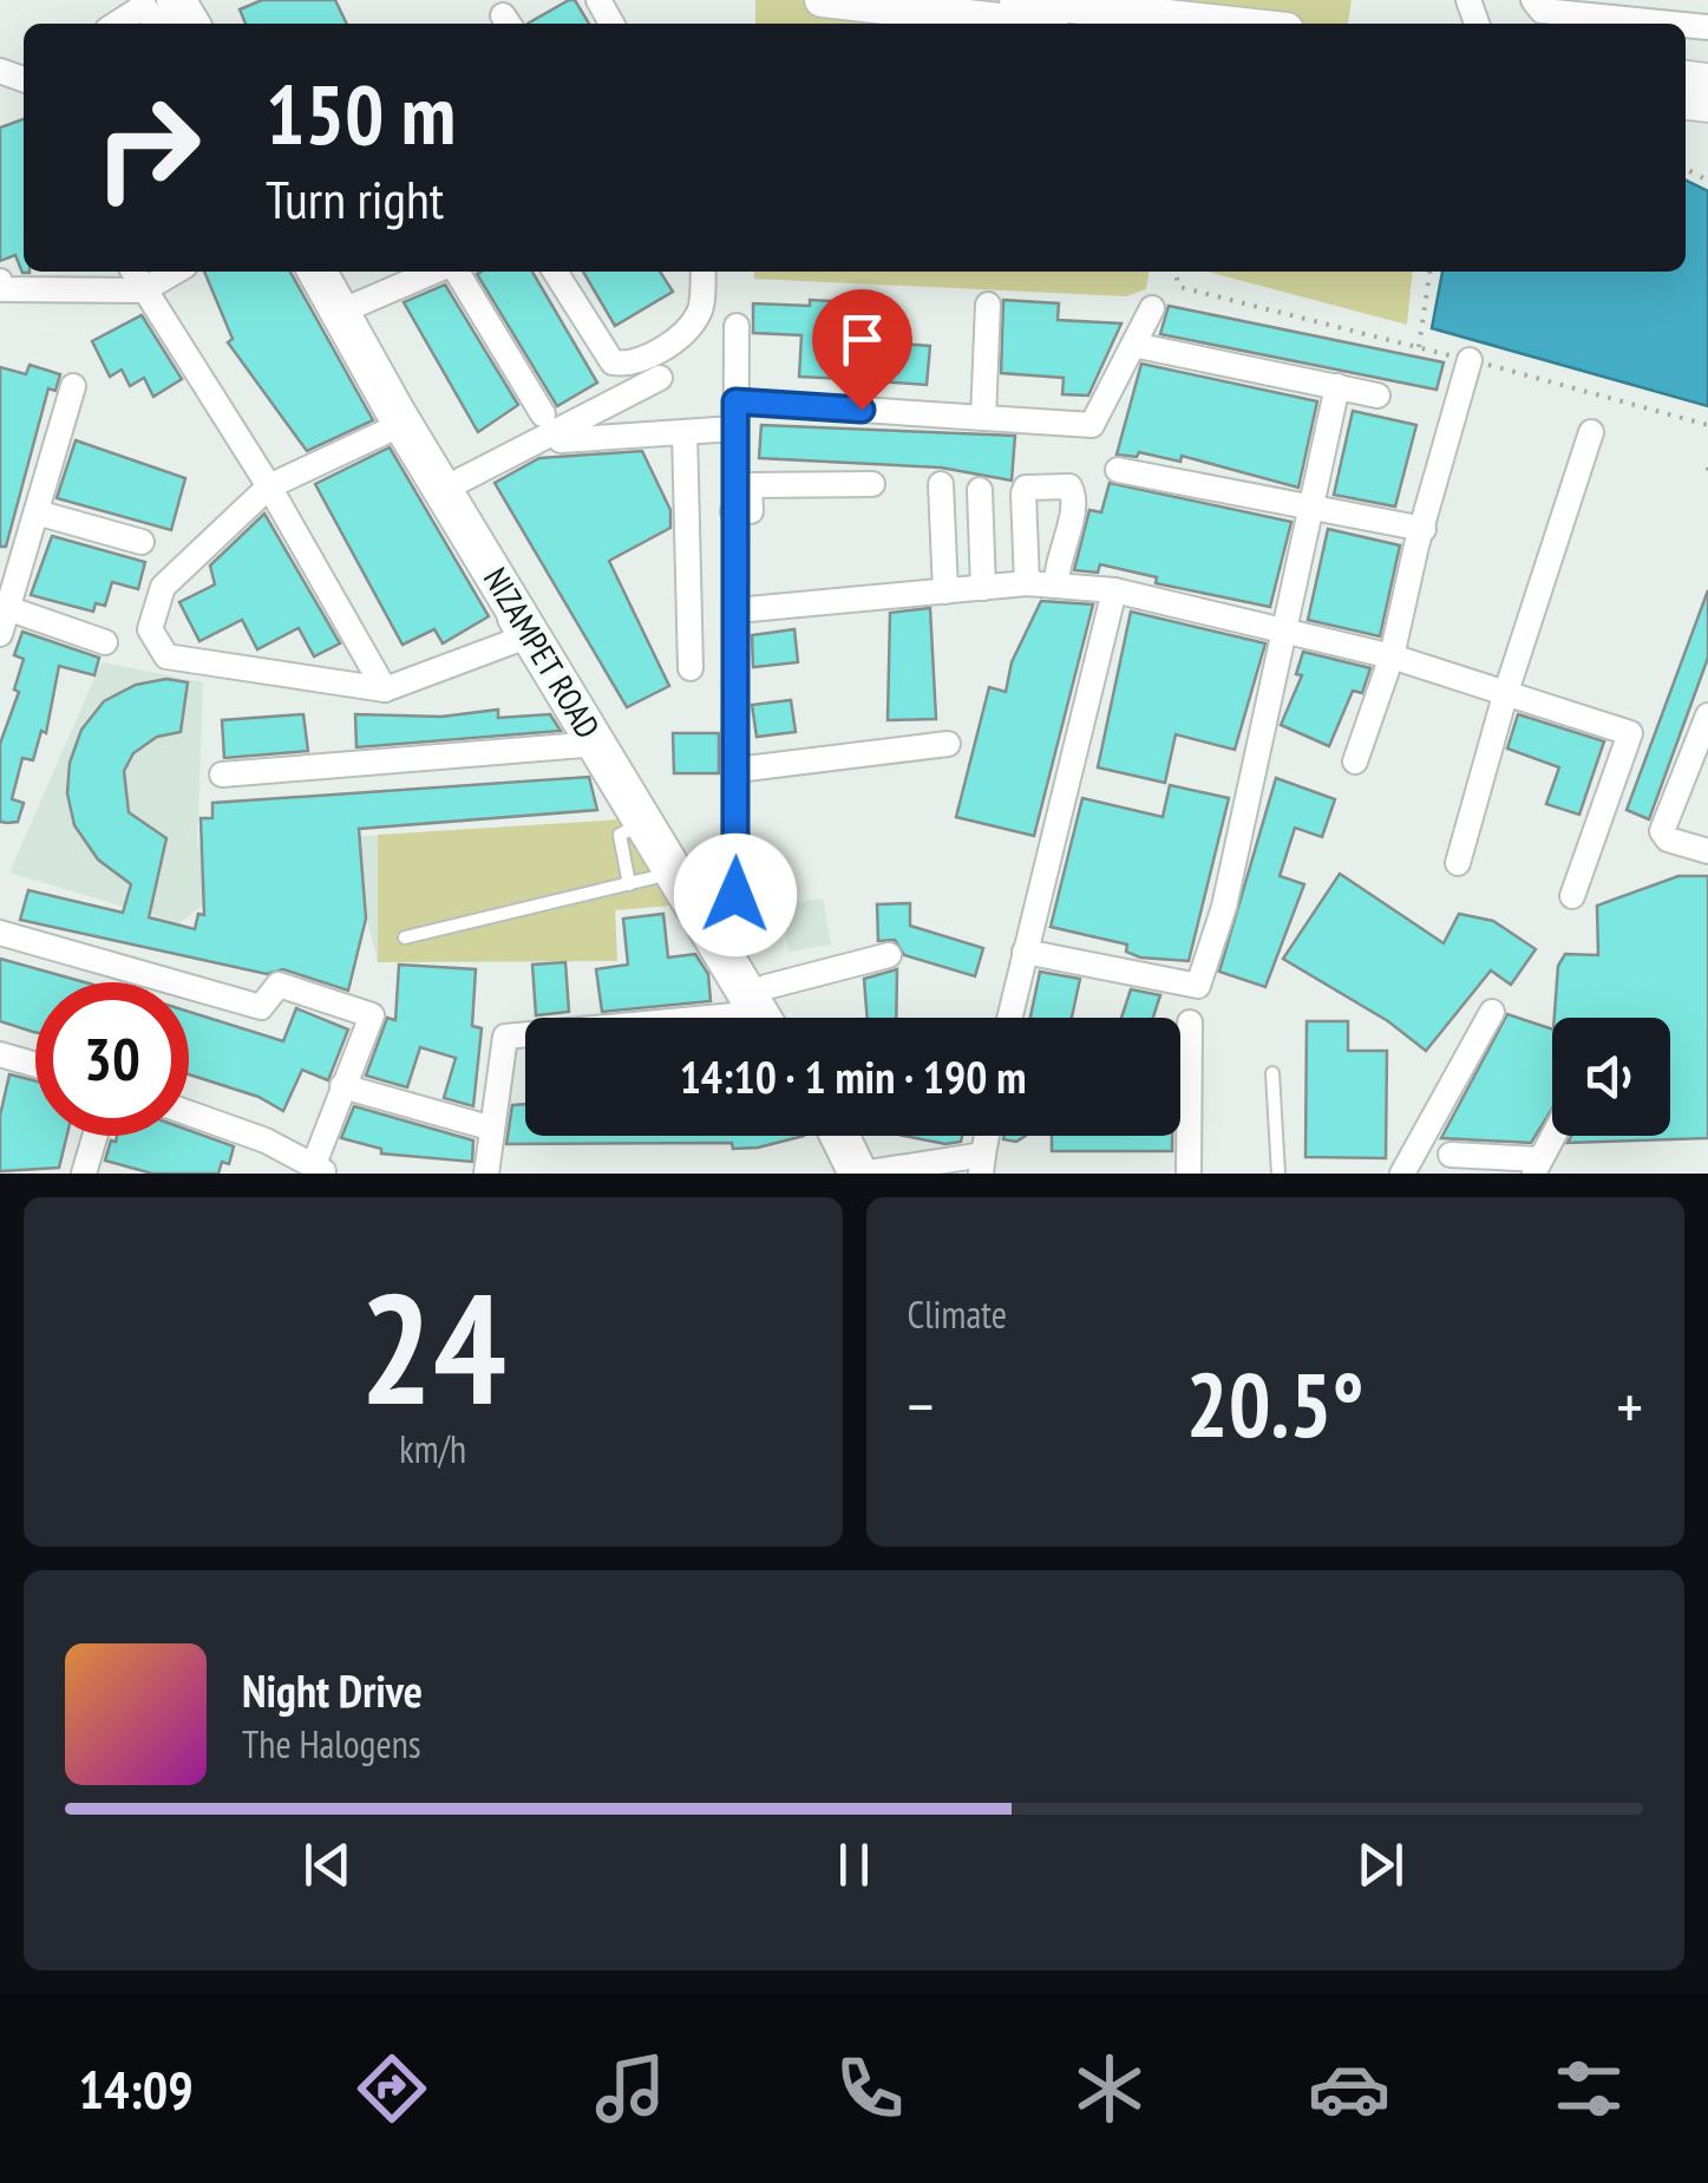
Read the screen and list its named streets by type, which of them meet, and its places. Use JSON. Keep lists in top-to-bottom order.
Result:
{
  "streets": {
    "main road": ["NIZAMPET ROAD"]
  },
  "page": {
    "turn": ["150 m", "Turn right"],
    "limit": "30",
    "trip": "14:10 · 1 min · 190 m",
    "tile": [
      ["24", "km/h"],
      "Climate"
    ],
    "heat": ["−", "20.5°", "+"],
    "song": ["Night Drive", "The Halogens"],
    "tabs": "14:09"
  }
}
